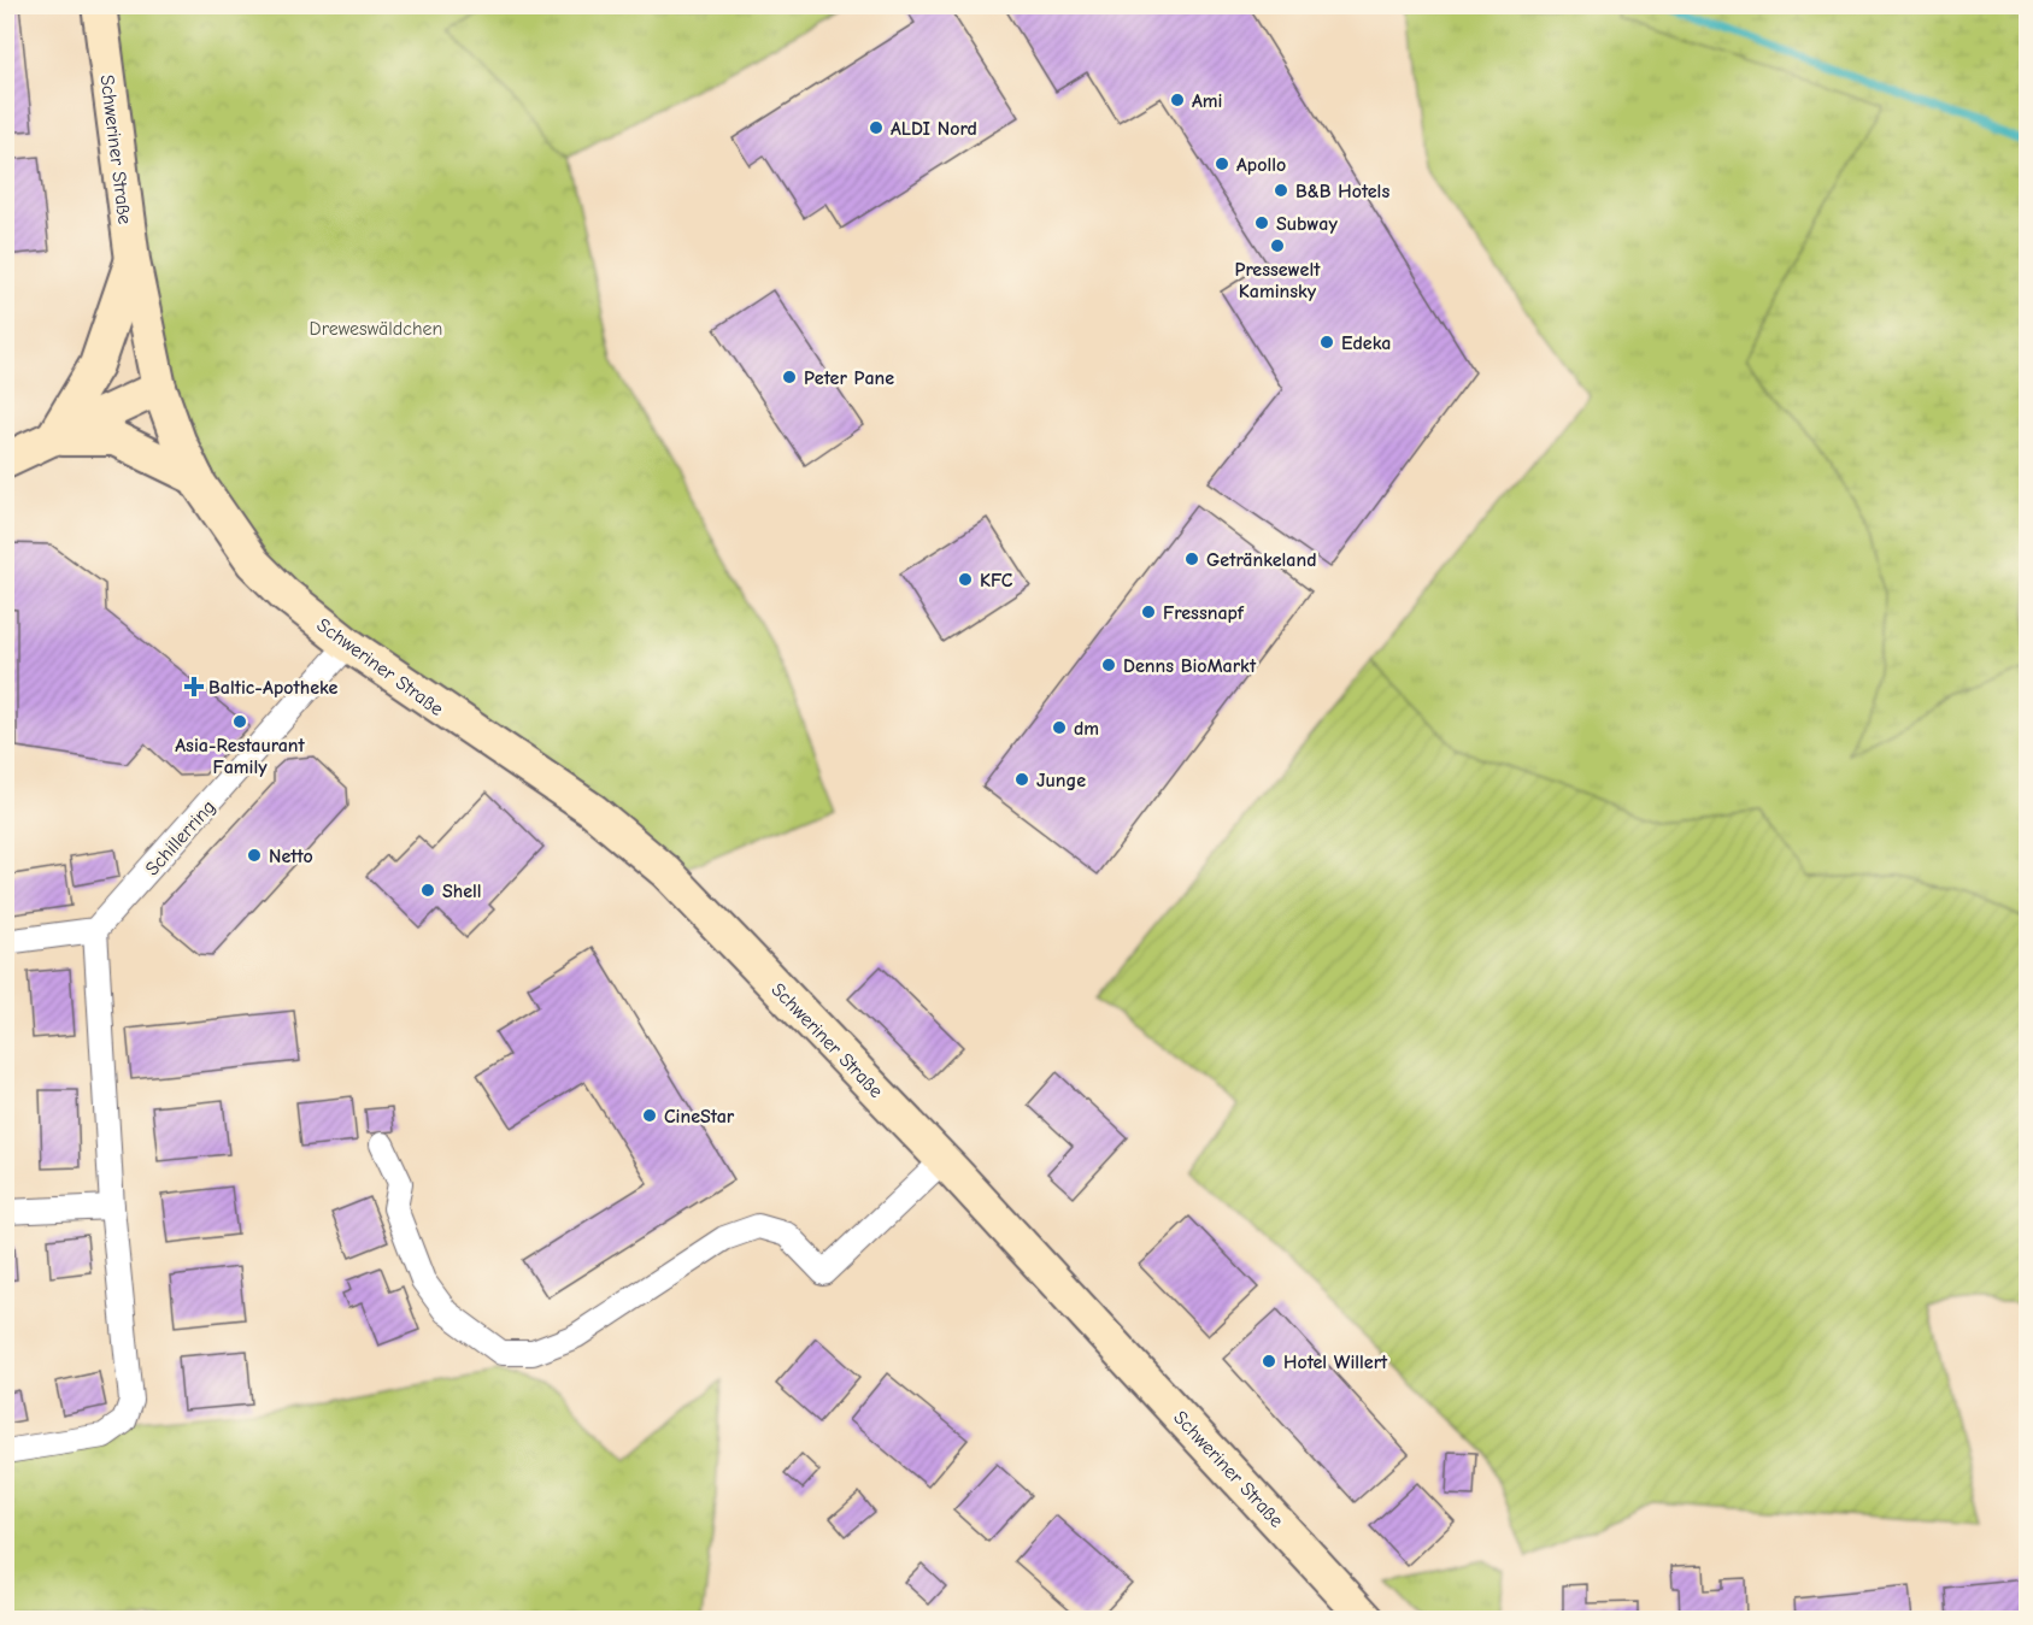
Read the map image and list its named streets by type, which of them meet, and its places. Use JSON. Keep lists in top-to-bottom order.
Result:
{
  "streets": {
    "main road": ["Schweriner Straße"],
    "street": ["Schillerring"]
  },
  "crossings": [
    ["Schweriner Straße", "Schillerring"]
  ],
  "parks": ["Dreweswäldchen"],
  "places": {
    "other": [
      "Ami",
      "ALDI Nord",
      "Apollo",
      "B&B Hotels",
      "Subway",
      "Pressewelt Kaminsky",
      "Edeka",
      "Peter Pane",
      "Getränkeland",
      "KFC",
      "Fressnapf",
      "Denns BioMarkt",
      "Asia-Restaurant Family",
      "dm",
      "Junge",
      "Netto",
      "Shell",
      "CineStar",
      "Hotel Willert"
    ],
    "health": ["Baltic-Apotheke"]
  }
}
